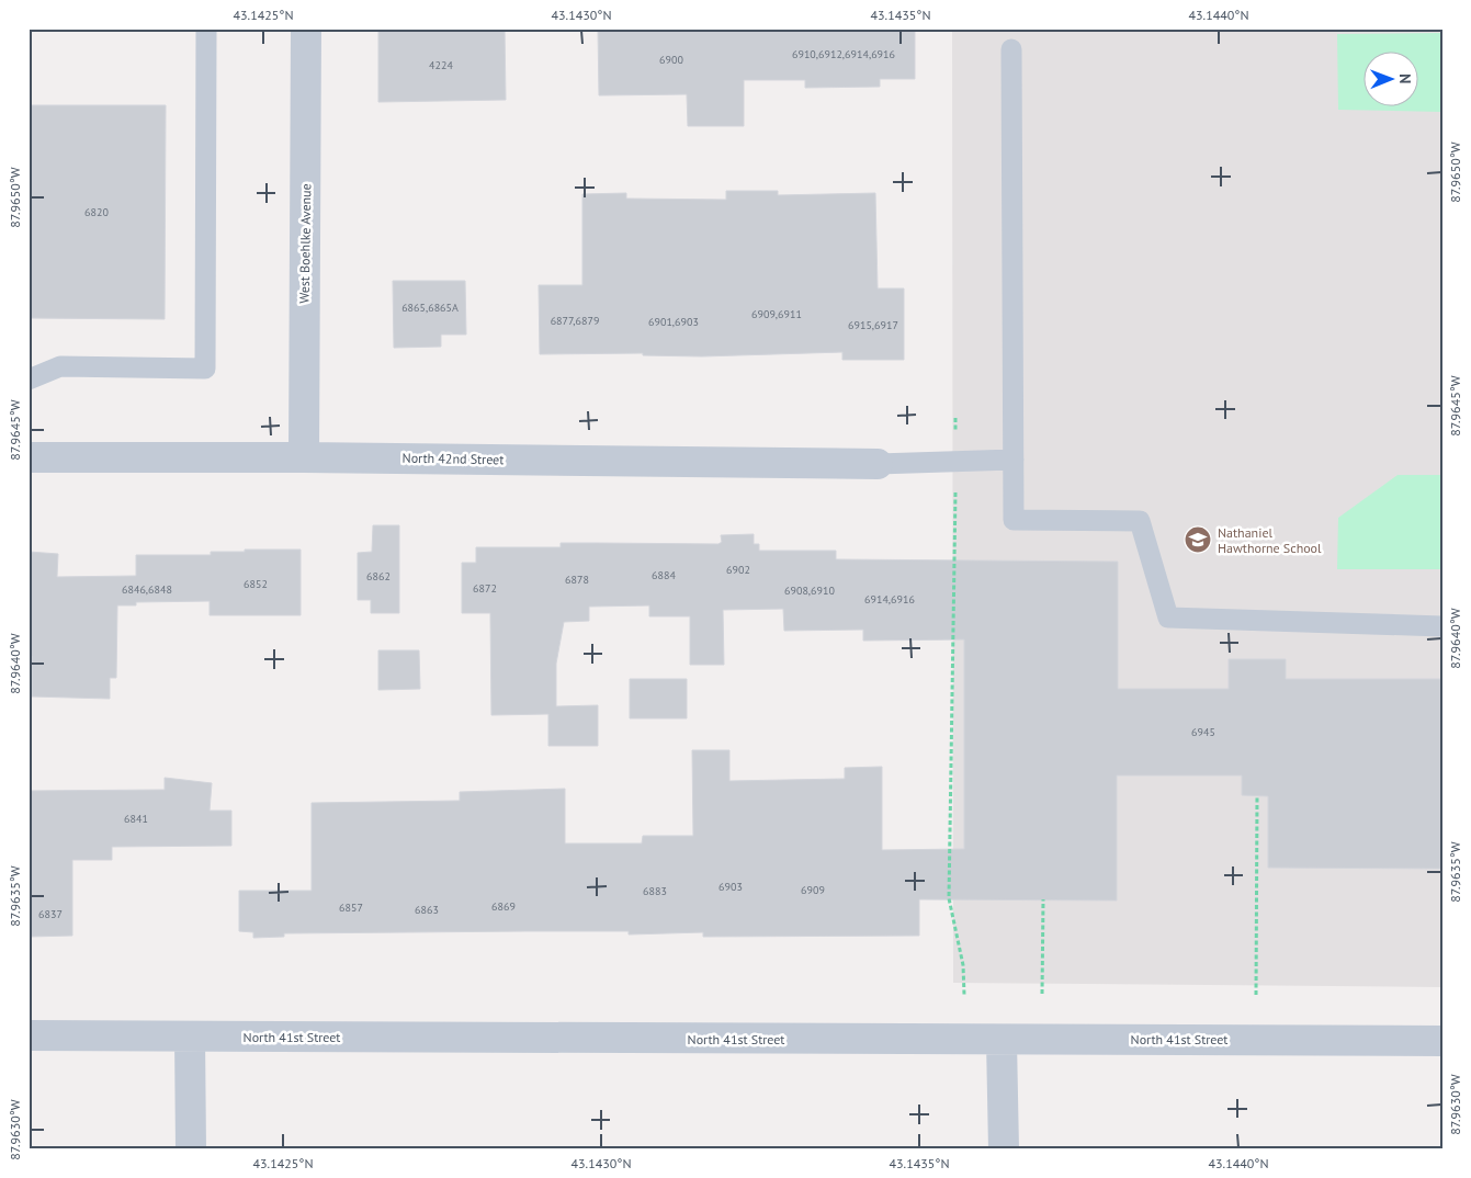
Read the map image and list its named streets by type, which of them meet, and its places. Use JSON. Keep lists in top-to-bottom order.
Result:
{
  "streets": {
    "street": ["West Boehlke Avenue", "North 42nd Street", "North 41st Street"]
  },
  "crossings": [
    ["West Boehlke Avenue", "North 42nd Street"]
  ],
  "places": {
    "school or university": ["Nathaniel Hawthorne School"]
  },
  "house_numbers": [
    "6910,6912,6914,6916",
    "6900",
    "4224",
    "6820",
    "6865,6865A",
    "6909,6911",
    "6877,6879",
    "6901,6903",
    "6915,6917",
    "6902",
    "6884",
    "6862",
    "6878",
    "6852",
    "6872",
    "6846,6848",
    "6908,6910",
    "6914,6916",
    "6945",
    "6841",
    "6903",
    "6909",
    "6883",
    "6869",
    "6857",
    "6863",
    "6837"
  ],
  "north": "right",
  "coordinates": [
    "43.1425°N",
    "43.1430°N",
    "43.1435°N",
    "43.1440°N",
    "87.9650°W",
    "87.9645°W",
    "87.9640°W",
    "87.9635°W",
    "87.9630°W"
  ]
}
